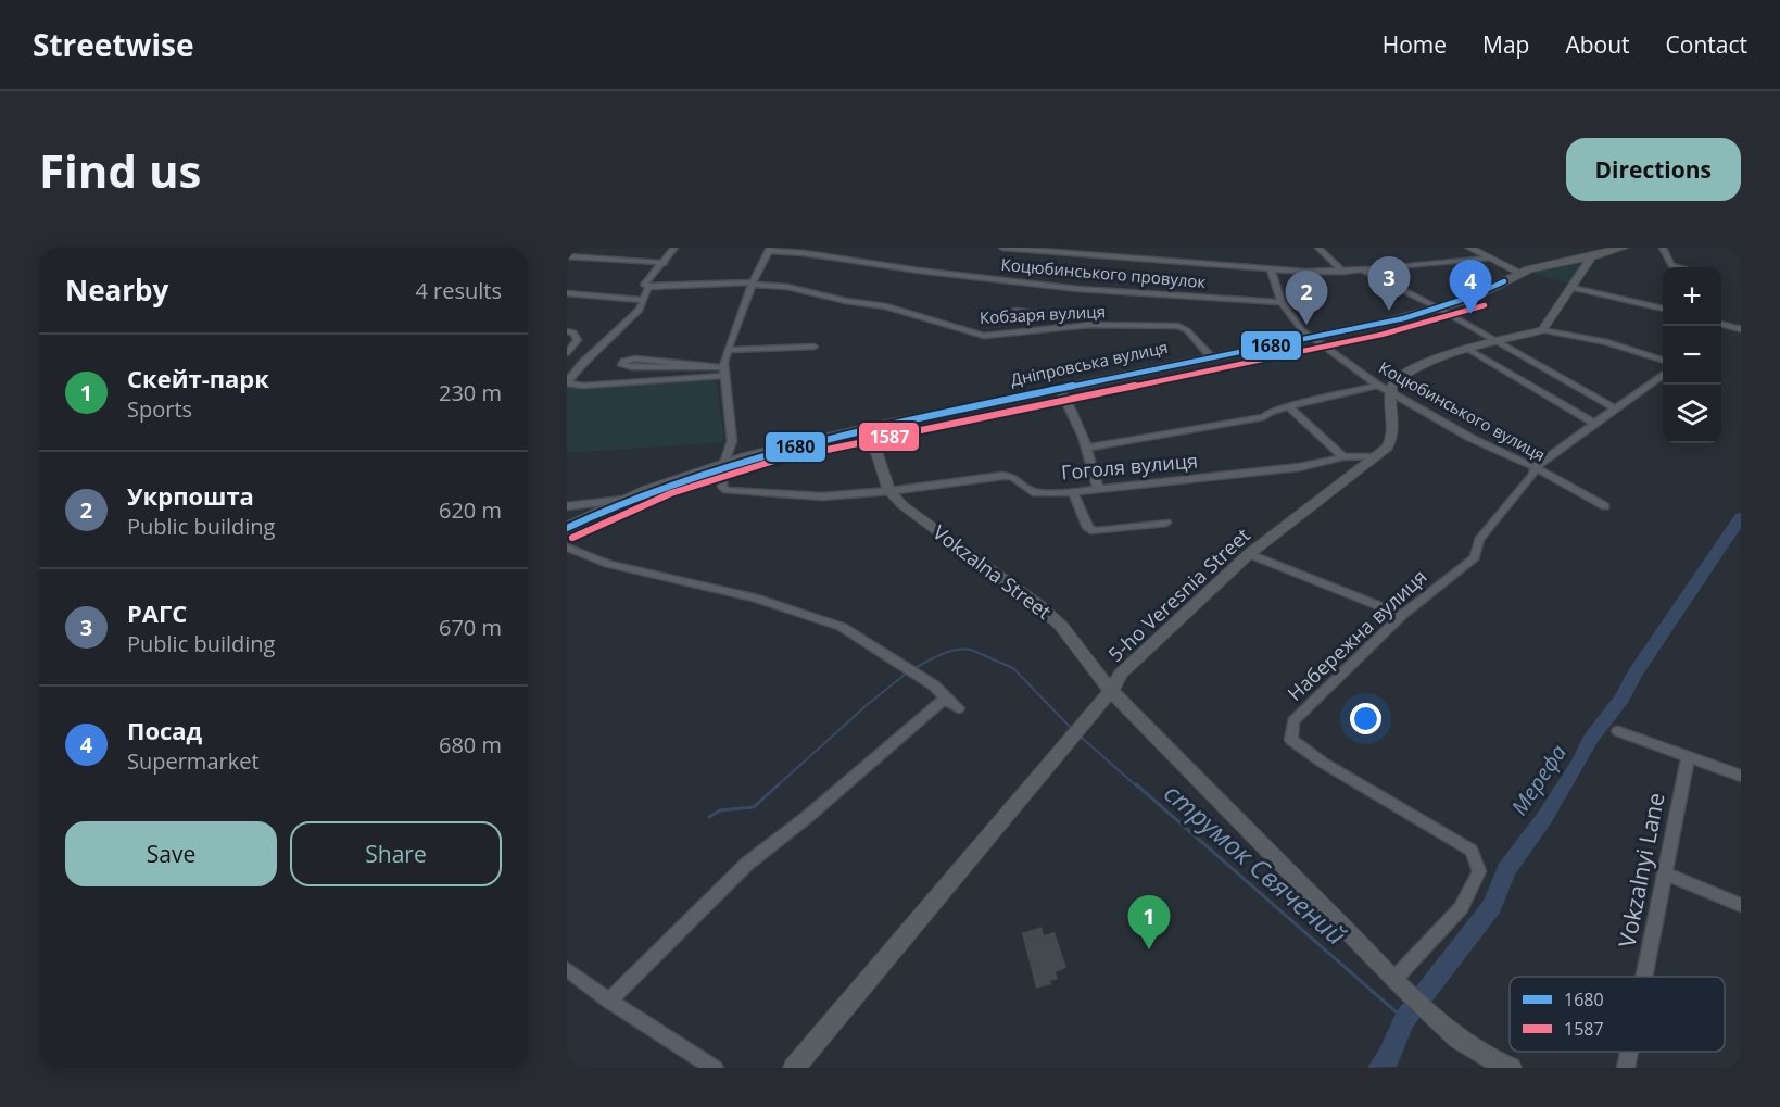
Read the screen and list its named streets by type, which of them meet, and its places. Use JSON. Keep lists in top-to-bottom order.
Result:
{
  "streets": {
    "highway": ["Дніпровська вулиця"],
    "street": [
      "Коцюбинського провулок",
      "Кобзаря вулиця",
      "Коцюбинського вулиця",
      "Гоголя вулиця",
      "Vokzalna Street",
      "5-ho Veresnia Street",
      "Набережна вулиця",
      "Vokzalnyi Lane"
    ]
  },
  "crossings": [
    ["Коцюбинського провулок", "Коцюбинського вулиця"],
    ["Кобзаря вулиця", "Дніпровська вулиця"],
    ["Дніпровська вулиця", "Коцюбинського вулиця"],
    ["Дніпровська вулиця", "Гоголя вулиця"],
    ["Коцюбинського вулиця", "5-ho Veresnia Street"],
    ["Коцюбинського вулиця", "Набережна вулиця"],
    ["Гоголя вулиця", "Vokzalna Street"],
    ["Гоголя вулиця", "5-ho Veresnia Street"],
    ["Vokzalna Street", "5-ho Veresnia Street"],
    ["Vokzalna Street", "Набережна вулиця"]
  ],
  "water": ["Мерефа", "струмок Свячений"],
  "lines": ["transit line 1680", "transit line 1587"],
  "legend": ["1680", "1587"],
  "page": {
    "header": "Streetwise",
    "nav": [
      "Home",
      "Map",
      "About",
      "Contact"
    ],
    "buttons": [
      "Directions",
      ["Save", "Share"]
    ],
    "title": "Find us",
    "heading": ["Nearby", "4 results"],
    "pins": [
      "3",
      "4",
      "2",
      "1"
    ],
    "map_buttons": ["+", "−"],
    "list": [
      {
        "mark": "1",
        "name": "Скейт-парк",
        "note": "Sports",
        "value": "230 m"
      },
      {
        "mark": "2",
        "name": "Укрпошта",
        "note": "Public building",
        "value": "620 m"
      },
      {
        "mark": "3",
        "name": "РАГС",
        "note": "Public building",
        "value": "670 m"
      },
      {
        "mark": "4",
        "name": "Посад",
        "note": "Supermarket",
        "value": "680 m"
      }
    ]
  }
}
